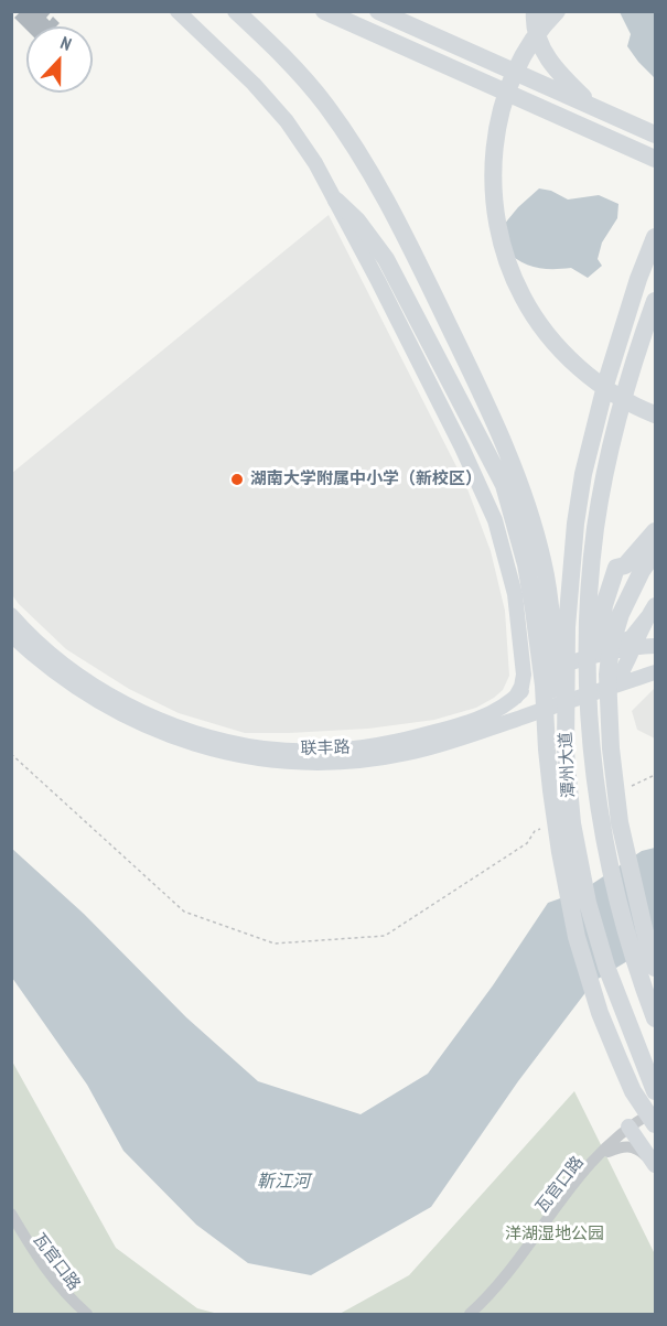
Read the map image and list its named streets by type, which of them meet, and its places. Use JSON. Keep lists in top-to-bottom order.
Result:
{
  "streets": {
    "highway": ["潭州大道"],
    "main road": ["联丰路"],
    "street": ["瓦官口路"]
  },
  "water": ["靳江河"],
  "parks": ["洋湖湿地公园"],
  "places": ["湖南大学附属中小学（新校区）"],
  "north": "top"
}
